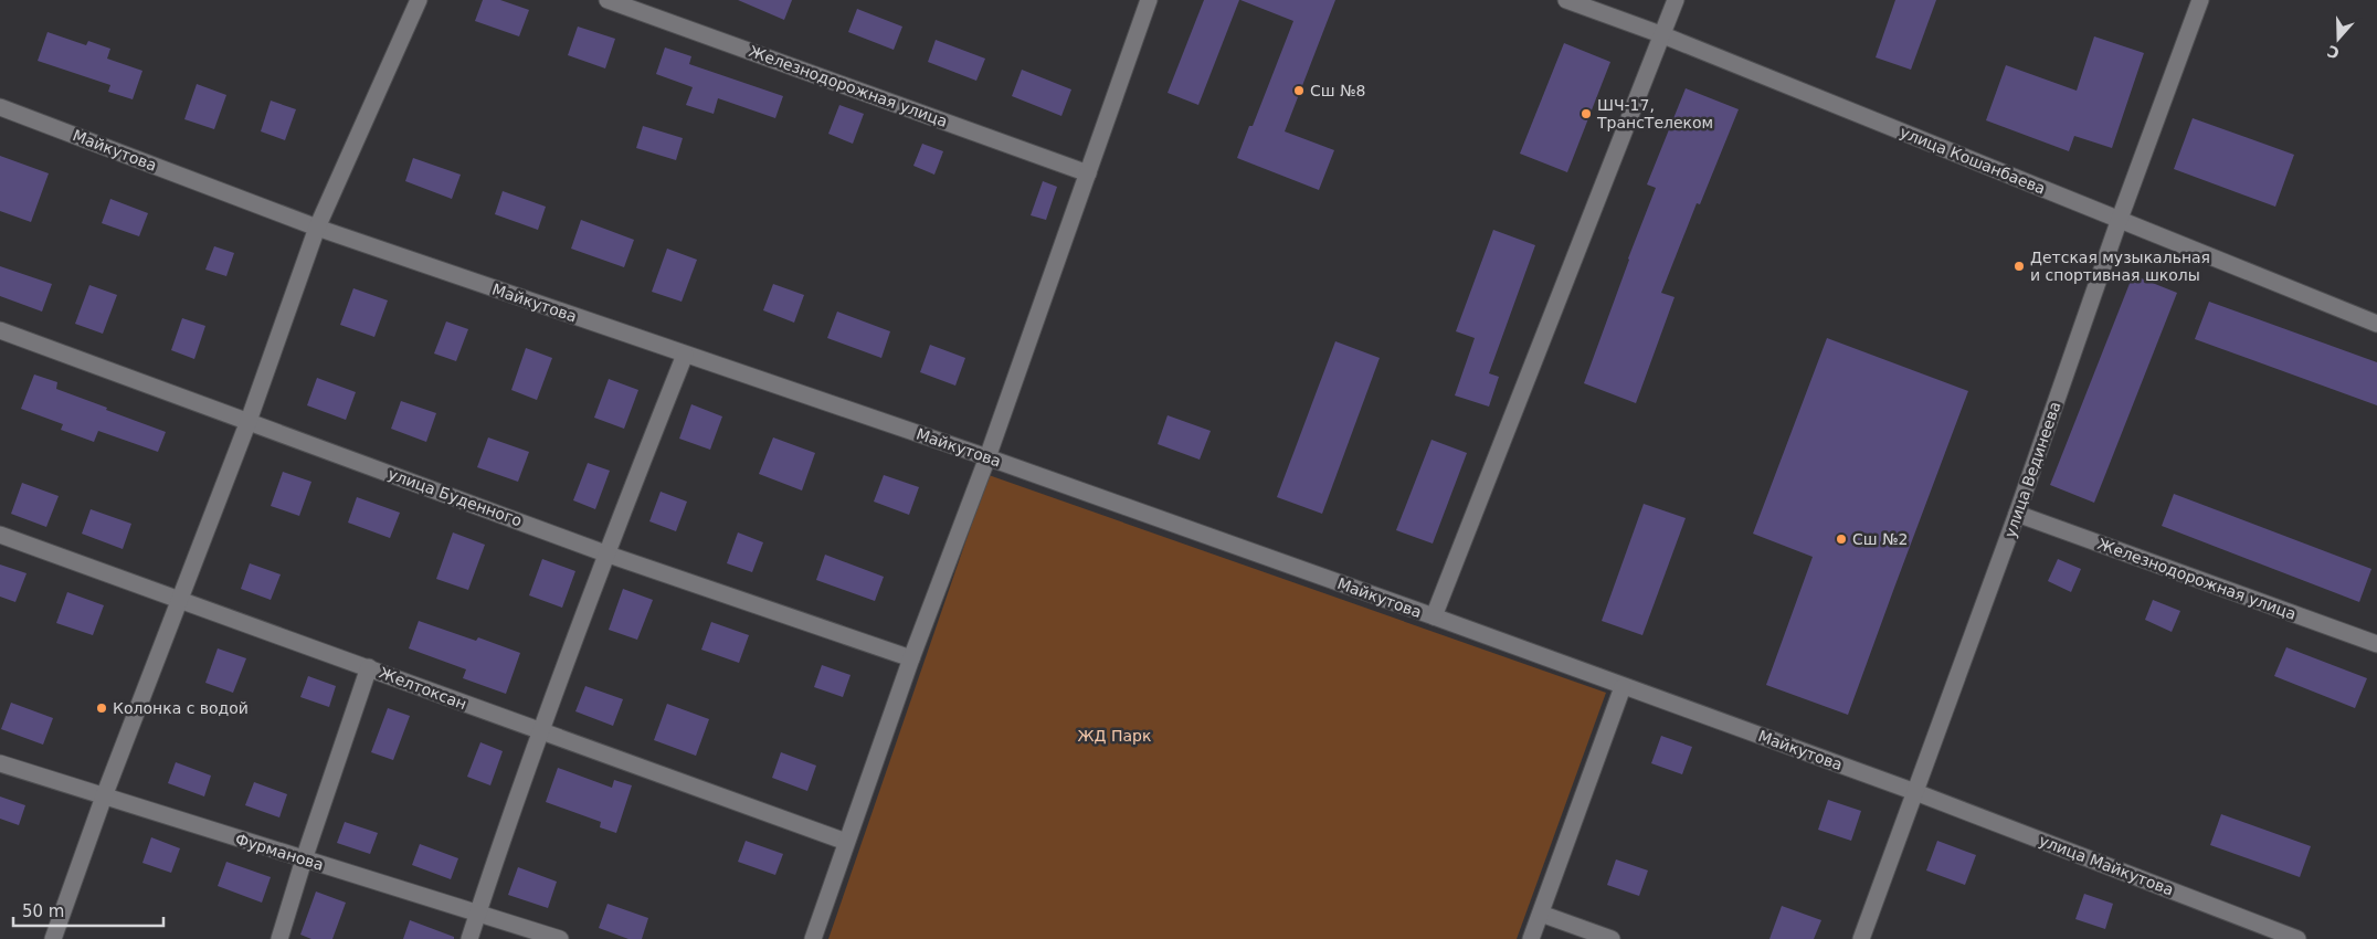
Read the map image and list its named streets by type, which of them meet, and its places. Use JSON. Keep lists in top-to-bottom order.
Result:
{
  "streets": {
    "street": [
      "Железнодорожная улица",
      "Майкутова",
      "улица Кошанбаева",
      "улица Вединеева",
      "улица Буденного",
      "Желтоксан",
      "Фурманова",
      "улица Майкутова"
    ]
  },
  "crossings": [
    ["Железнодорожная улица", "улица Вединеева"],
    ["Майкутова", "улица Вединеева"],
    ["Майкутова", "улица Майкутова"],
    ["улица Кошанбаева", "улица Вединеева"],
    ["улица Вединеева", "улица Майкутова"]
  ],
  "parks": ["ЖД Парк"],
  "places": [
    "Сш №8",
    "ШЧ-17, ТрансТелеком",
    "Детская музыкальная и спортивная школы",
    "Сш №2",
    "Колонка с водой"
  ],
  "scale_bar": "50 m",
  "north": "bottom"
}
